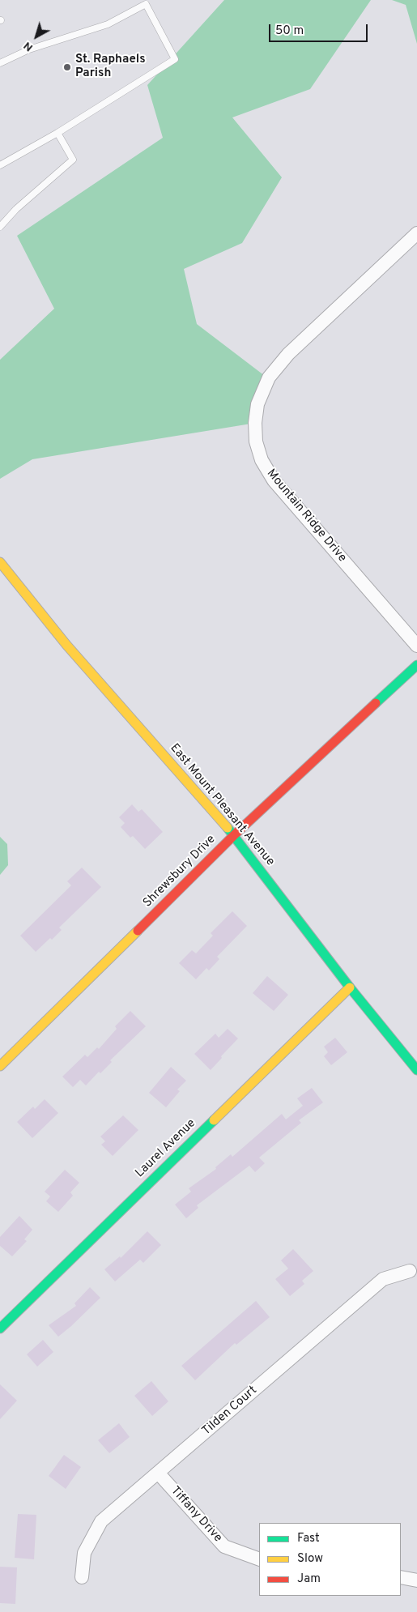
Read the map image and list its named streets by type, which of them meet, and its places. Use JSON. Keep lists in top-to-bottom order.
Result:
{
  "streets": {
    "main road": ["East Mount Pleasant Avenue", "Shrewsbury Drive", "Laurel Avenue"],
    "street": ["Mountain Ridge Drive", "Tilden Court", "Tiffany Drive"]
  },
  "crossings": [
    ["East Mount Pleasant Avenue", "Shrewsbury Drive"],
    ["East Mount Pleasant Avenue", "Laurel Avenue"],
    ["Tilden Court", "Tiffany Drive"]
  ],
  "places": ["St. Raphaels Parish"],
  "legend": ["Fast", "Slow", "Jam"],
  "scale_bar": "50 m",
  "north": "bottom left"
}
